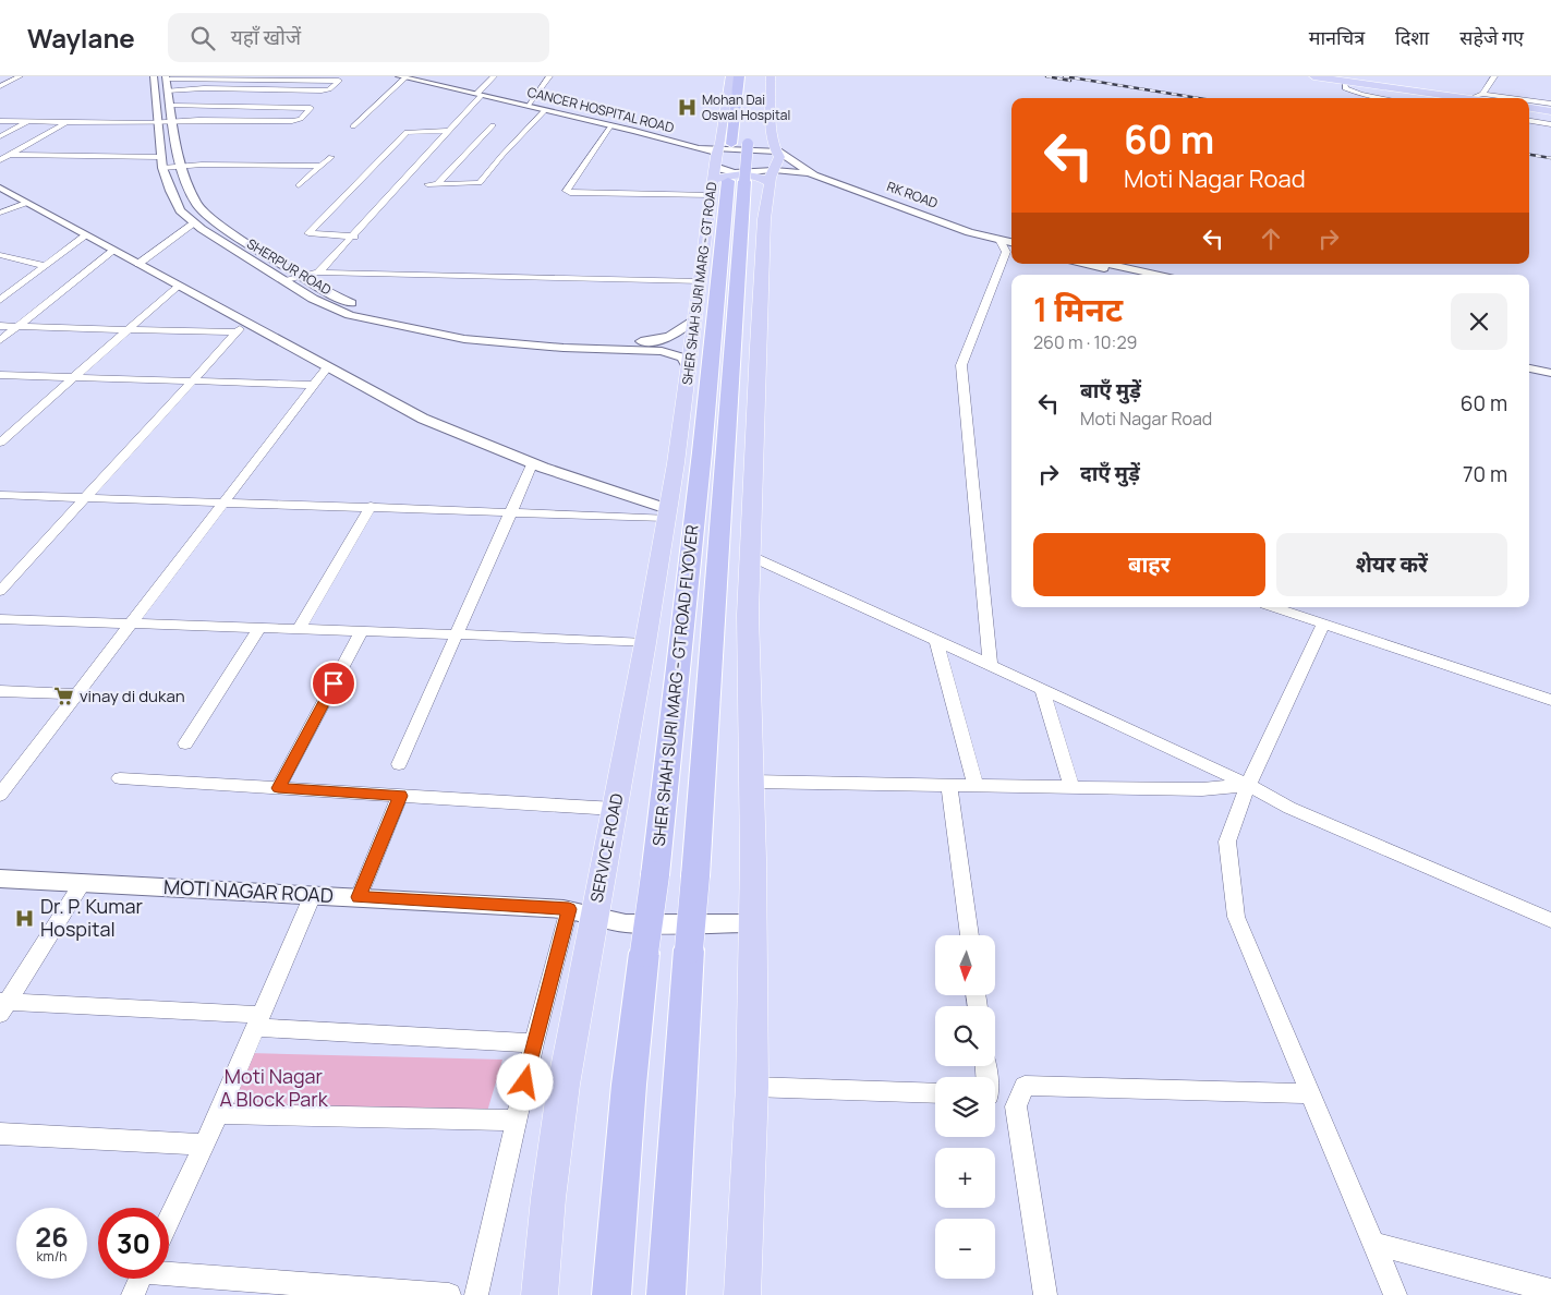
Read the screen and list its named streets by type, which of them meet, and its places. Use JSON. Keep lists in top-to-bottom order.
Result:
{
  "streets": {
    "highway": ["SHER SHAH SURI MARG - GT ROAD FLYOVER"],
    "main road": ["SHER SHAH SURI MARG - GT ROAD", "SERVICE ROAD"],
    "street": [
      "CANCER HOSPITAL ROAD",
      "RK ROAD",
      "SHERPUR ROAD",
      "MOTI NAGAR ROAD"
    ]
  },
  "crossings": [
    ["CANCER HOSPITAL ROAD", "SHER SHAH SURI MARG - GT ROAD"],
    ["RK ROAD", "SHER SHAH SURI MARG - GT ROAD"],
    ["SHER SHAH SURI MARG - GT ROAD", "SHER SHAH SURI MARG - GT ROAD FLYOVER"],
    ["SHER SHAH SURI MARG - GT ROAD", "SERVICE ROAD"],
    ["SERVICE ROAD", "MOTI NAGAR ROAD"]
  ],
  "parks": ["Moti Nagar A Block Park"],
  "places": {
    "hospital": ["Mohan Dai Oswal Hospital", "Dr. P. Kumar Hospital"],
    "supermarket": ["vinay di dukan"]
  },
  "north": "bottom",
  "page": {
    "header": "Waylane",
    "search": "यहाँ खोजें",
    "nav": ["मानचित्र", "दिशा", "सहेजे गए"],
    "turn": ["60 m", "Moti Nagar Road"],
    "heading": ["1 मिनट", "260 m · 10:29"],
    "list": [
      {
        "name": "बाएँ मुड़ें",
        "note": "Moti Nagar Road",
        "value": "60 m"
      },
      {
        "name": "दाएँ मुड़ें",
        "value": "70 m"
      }
    ],
    "buttons": ["बाहर", "शेयर करें"],
    "map_buttons": ["+", "−"],
    "speed": "26 km/h",
    "limit": "30"
  }
}
